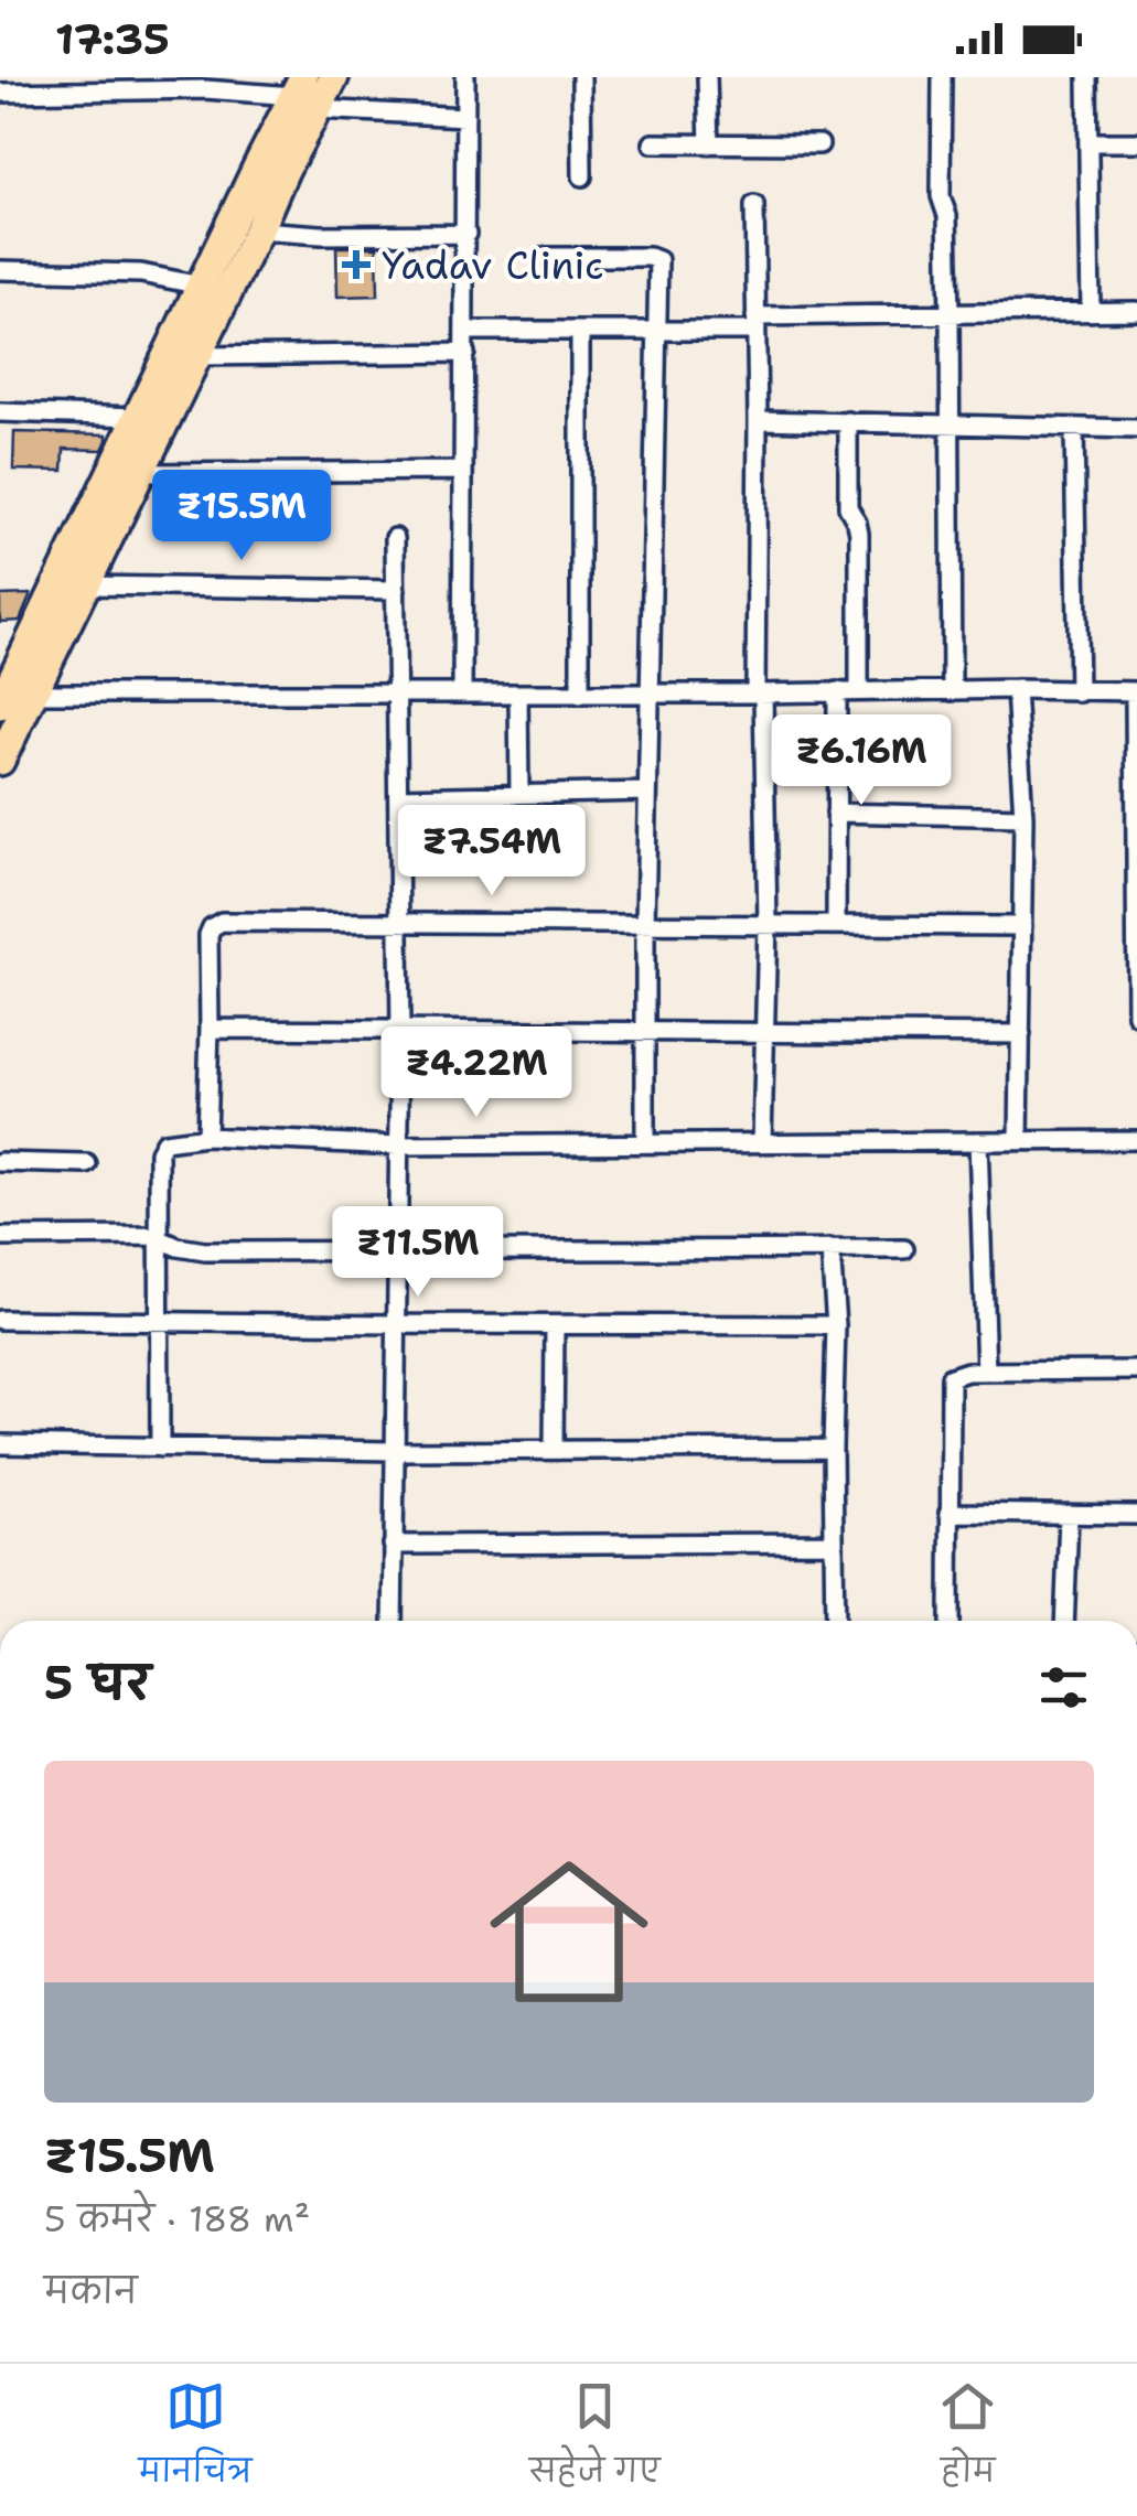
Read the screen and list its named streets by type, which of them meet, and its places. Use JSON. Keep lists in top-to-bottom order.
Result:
{
  "places": {
    "health": ["Yadav Clinic"]
  },
  "page": {
    "status": "17:35",
    "price": [
      "₹15.5M",
      "₹6.16M",
      "₹7.54M",
      "₹4.22M",
      "₹11.5M"
    ],
    "heading": "5 घर",
    "list": [
      {
        "name": "₹15.5M",
        "note": "5 कमरे · 188 m² · मकान"
      }
    ],
    "tabs": ["मानचित्र", "सहेजे गए", "होम"]
  }
}
